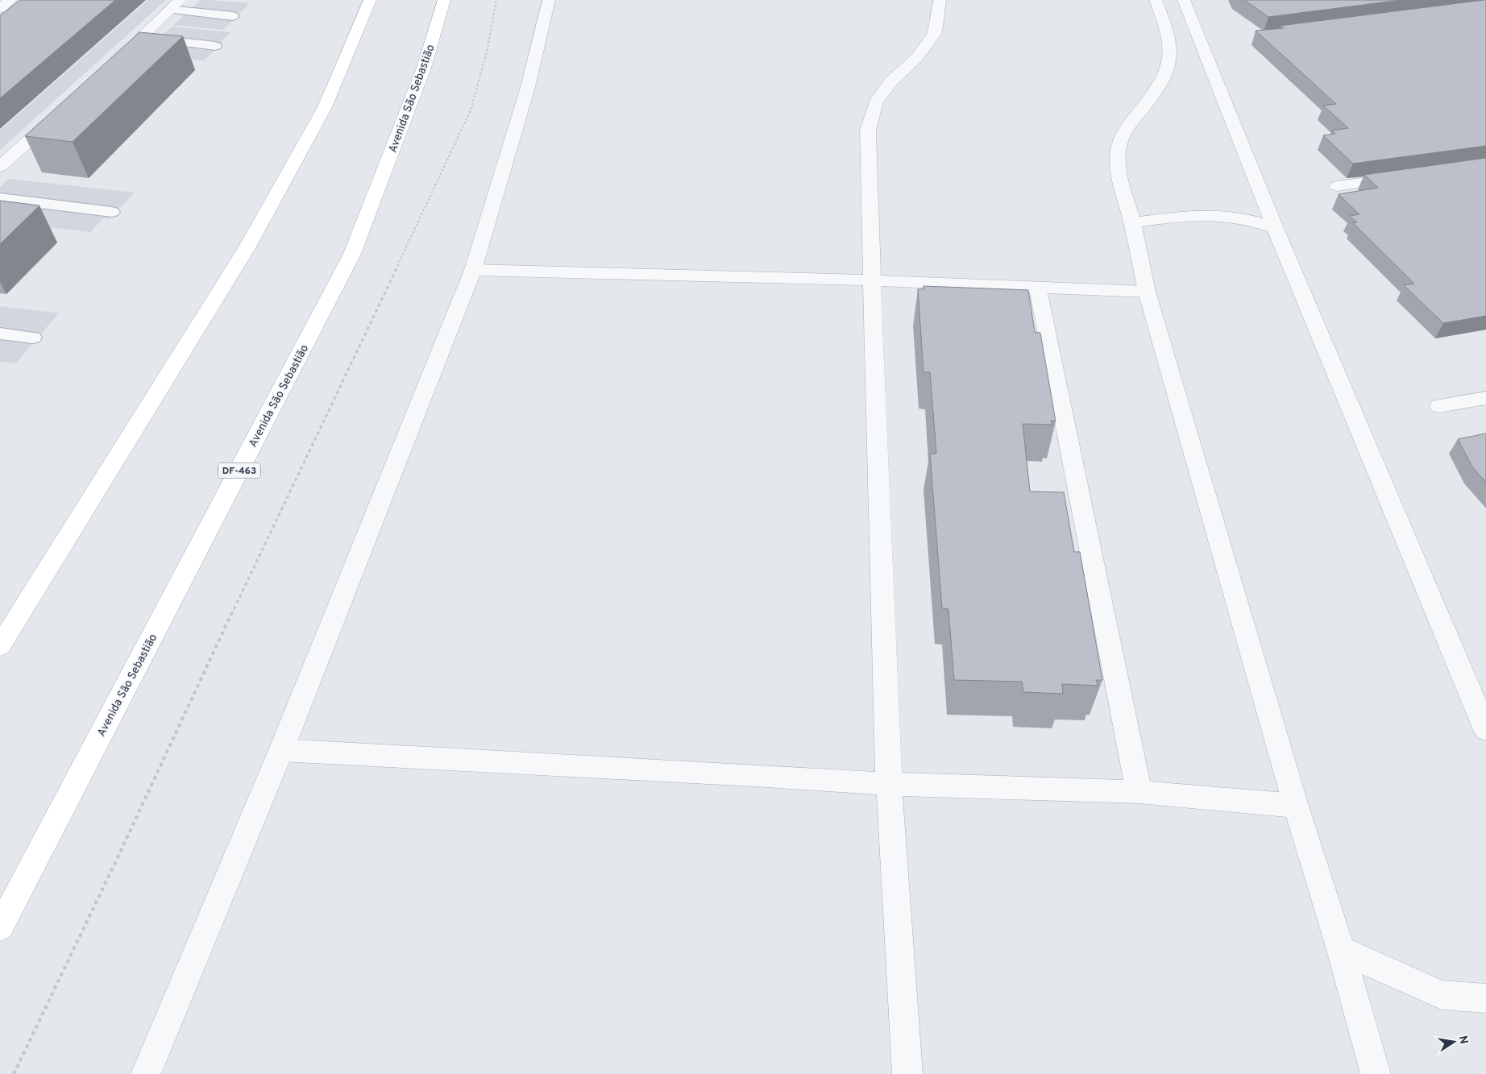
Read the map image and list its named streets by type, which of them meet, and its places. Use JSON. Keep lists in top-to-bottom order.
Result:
{
  "streets": {
    "main road": ["Avenida São Sebastião", "DF-463"]
  },
  "north": "right"
}
